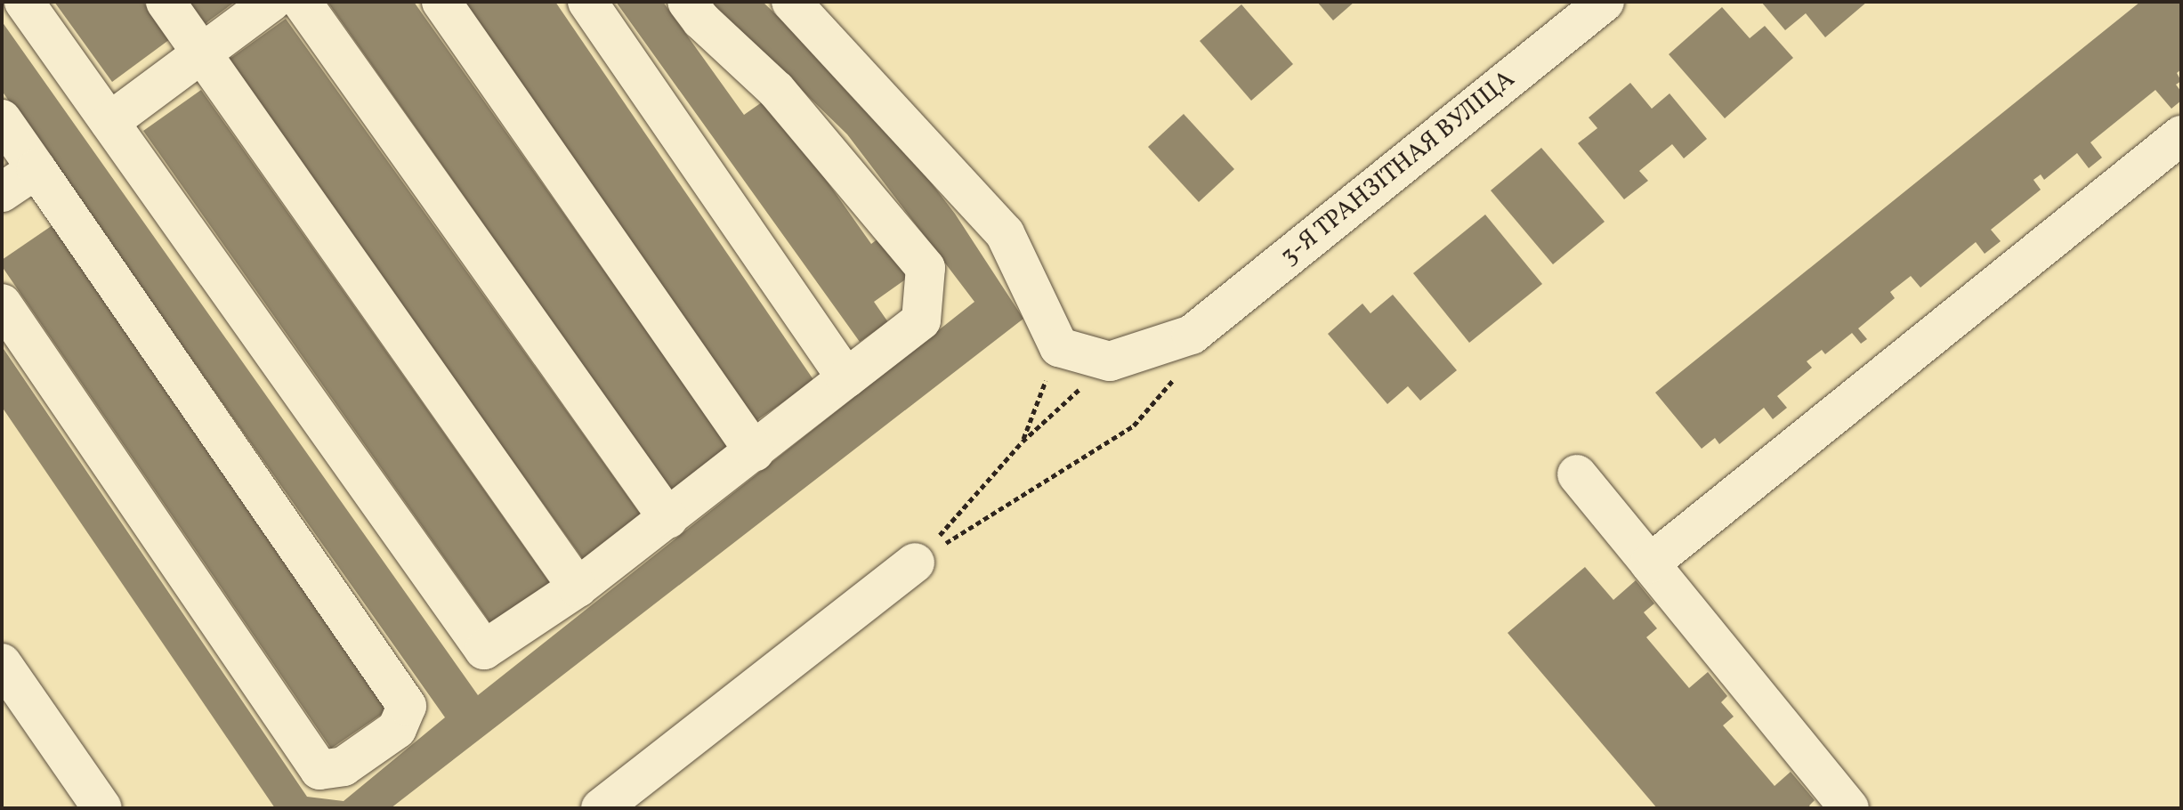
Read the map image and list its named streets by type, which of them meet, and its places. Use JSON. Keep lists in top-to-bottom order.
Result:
{
  "streets": {
    "street": ["3-Я ТРАНЗІТНАЯ ВУЛІЦА"]
  }
}
